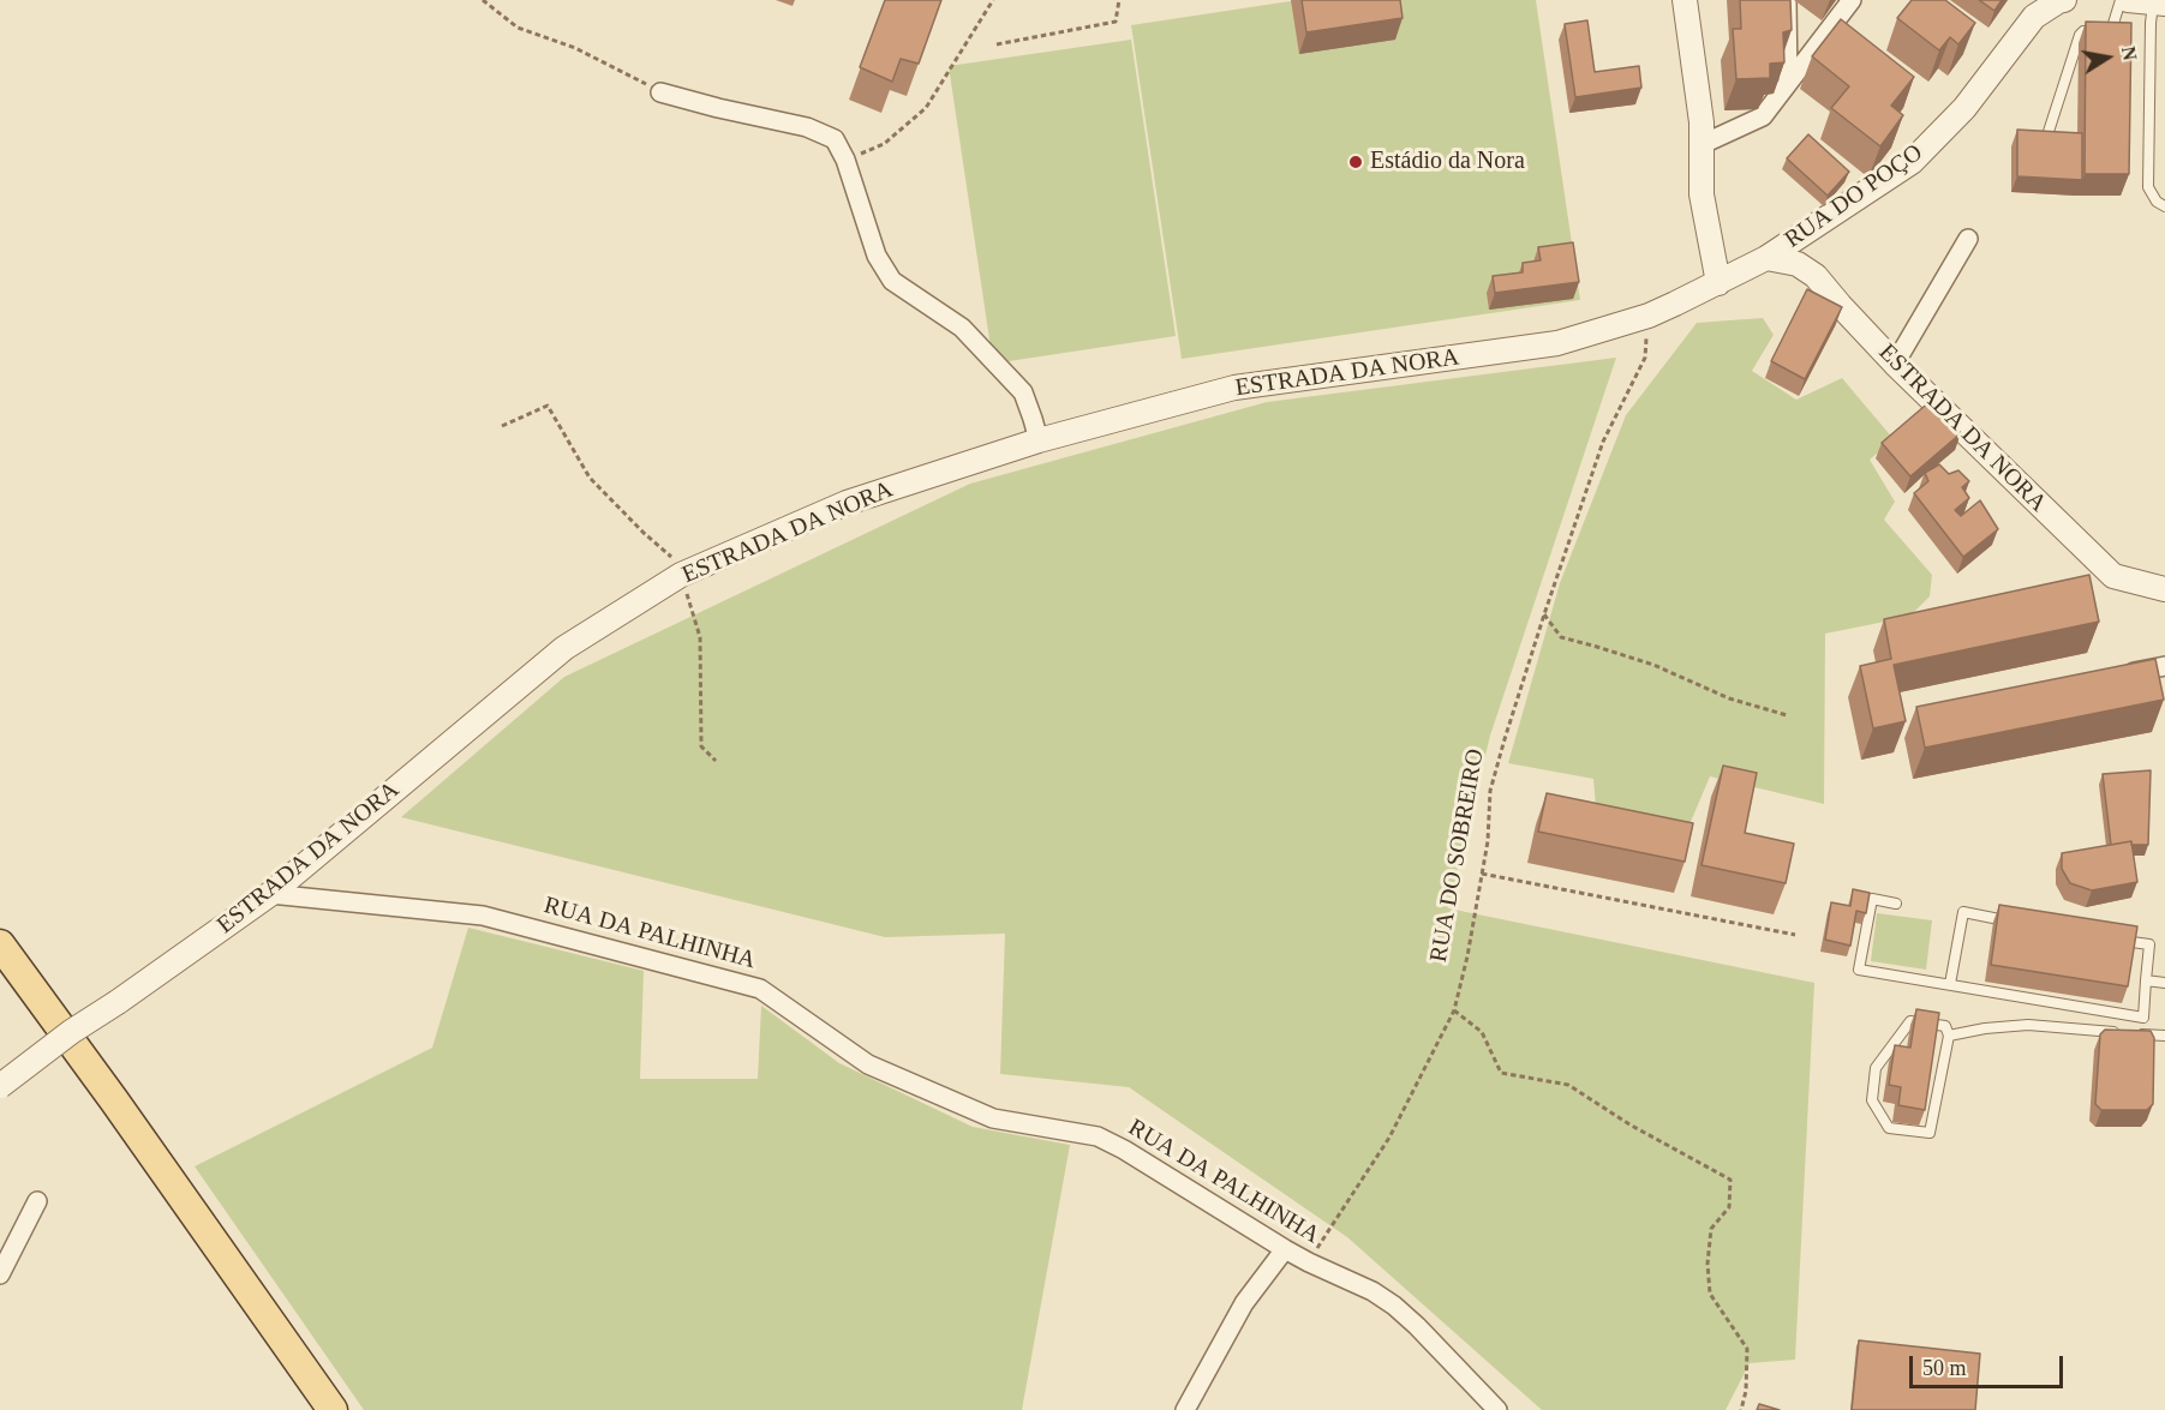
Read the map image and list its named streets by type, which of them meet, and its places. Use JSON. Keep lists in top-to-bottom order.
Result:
{
  "streets": {
    "street": ["RUA DO POÇO", "ESTRADA DA NORA", "RUA DA PALHINHA"],
    "path": ["RUA DO SOBREIRO"]
  },
  "crossings": [
    ["RUA DO POÇO", "ESTRADA DA NORA"],
    ["ESTRADA DA NORA", "RUA DO SOBREIRO"],
    ["ESTRADA DA NORA", "RUA DA PALHINHA"],
    ["RUA DO SOBREIRO", "RUA DA PALHINHA"]
  ],
  "places": ["Estádio da Nora"],
  "scale_bar": "50 m",
  "north": "right"
}
